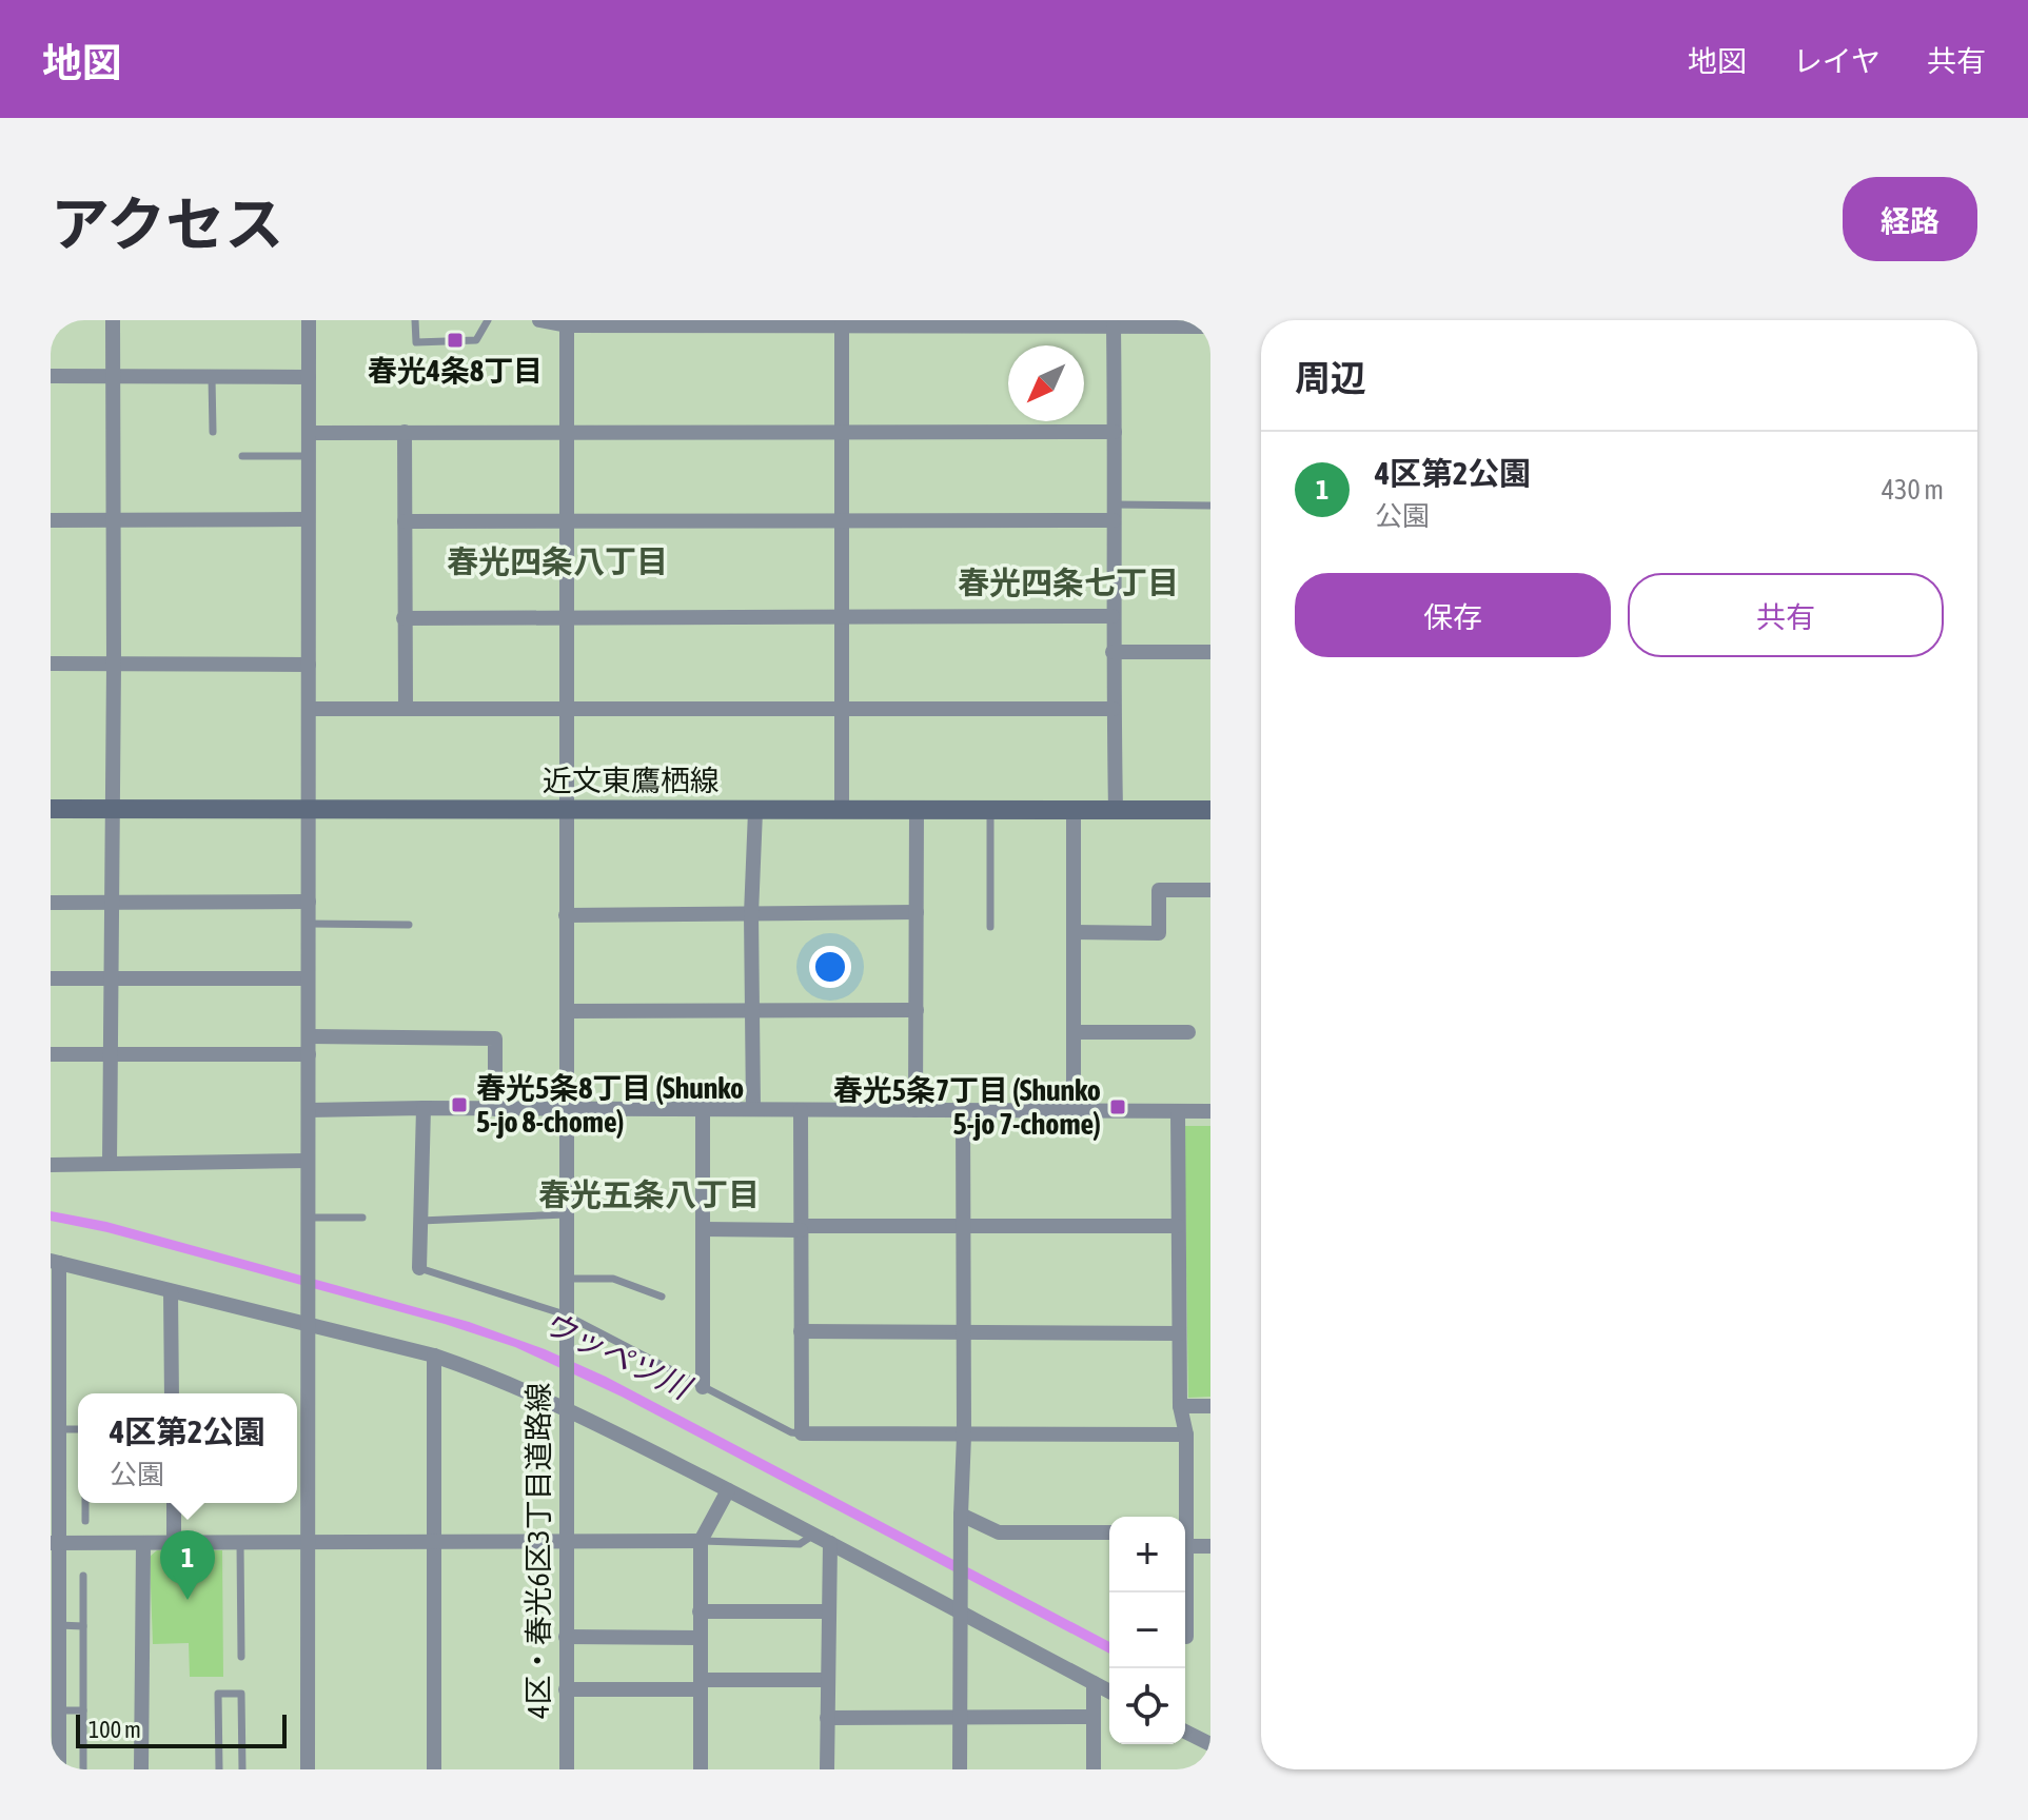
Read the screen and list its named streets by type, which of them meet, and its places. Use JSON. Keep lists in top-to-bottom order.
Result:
{
  "streets": {
    "street": ["近文東鷹栖線", "4区・春光6区3丁目道路線"]
  },
  "crossings": [
    ["近文東鷹栖線", "4区・春光6区3丁目道路線"]
  ],
  "districts": ["春光四条八丁目", "春光四条七丁目", "春光五条八丁目"],
  "water": ["ウッペツ川"],
  "places": {
    "transit": ["春光4条8丁目", "春光5条8丁目 (Shunko 5-jo 8-chome)", "春光5条7丁目 (Shunko 5-jo 7-chome)"]
  },
  "scale_bar": "100 m",
  "north": "bottom left",
  "page": {
    "header": "地図",
    "nav": ["地図", "レイヤ", "共有"],
    "title": "アクセス",
    "buttons": [
      "経路",
      ["保存", "共有"]
    ],
    "heading": "周辺",
    "list": [
      {
        "mark": "1",
        "name": "4区第2公園",
        "note": "公園",
        "value": "430 m"
      }
    ],
    "popup": ["4区第2公園", "公園"],
    "map_buttons": ["+", "−"],
    "pins": "1",
    "scale": "100 m"
  }
}
